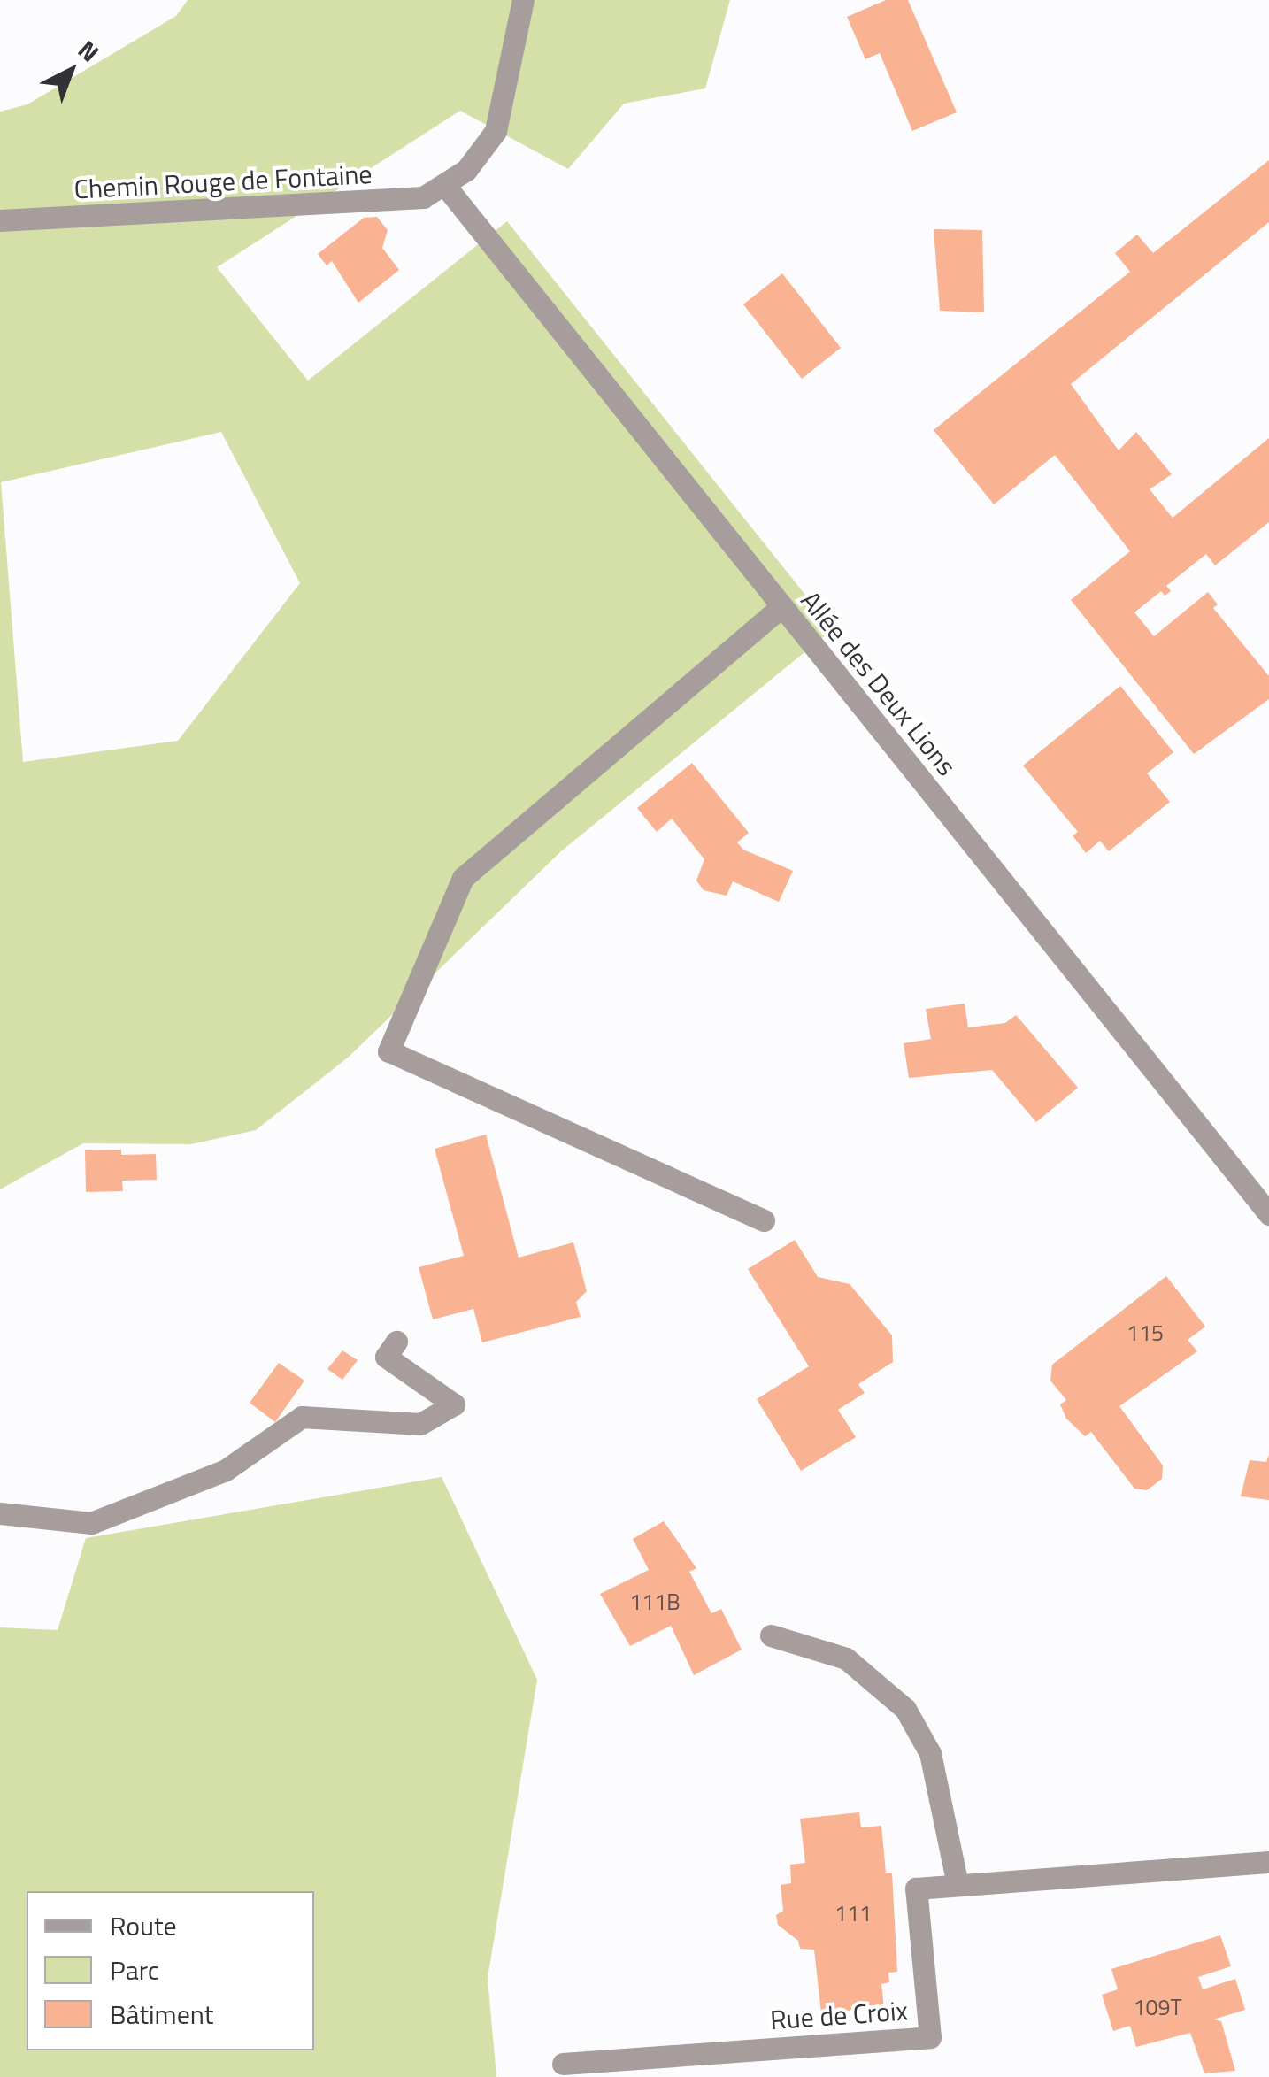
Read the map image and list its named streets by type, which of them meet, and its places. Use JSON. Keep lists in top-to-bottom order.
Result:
{
  "streets": {
    "street": ["Chemin Rouge de Fontaine", "Allée des Deux Lions", "Rue de Croix"]
  },
  "crossings": [
    ["Chemin Rouge de Fontaine", "Allée des Deux Lions"]
  ],
  "house_numbers": [
    "115",
    "111B",
    "111",
    "109T"
  ],
  "legend": ["Route", "Parc", "Bâtiment"],
  "north": "top right"
}
